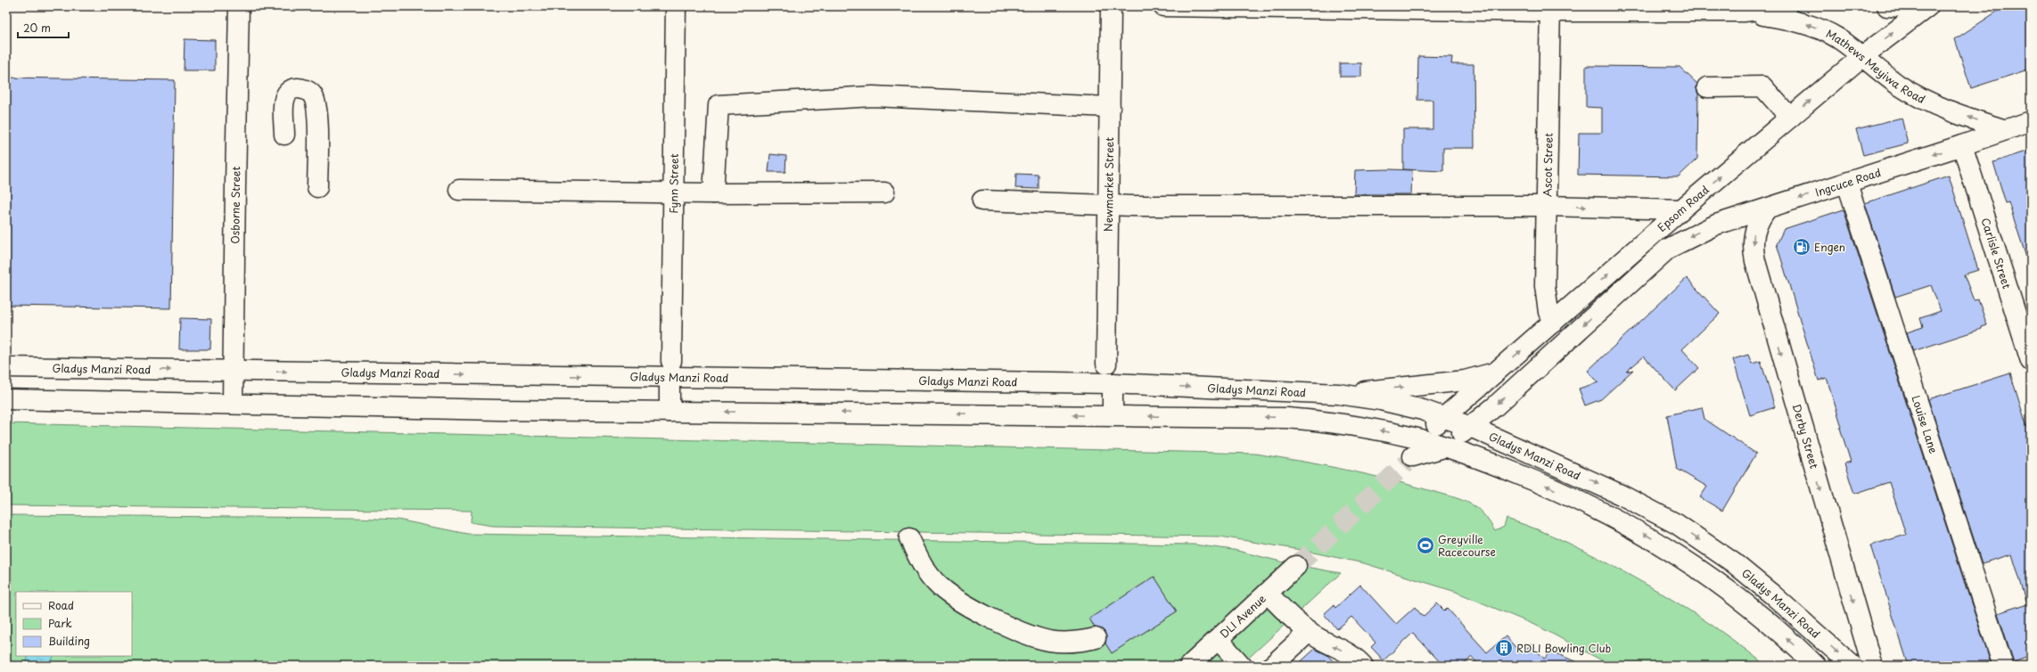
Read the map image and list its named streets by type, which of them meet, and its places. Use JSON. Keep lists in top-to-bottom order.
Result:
{
  "streets": {
    "main road": [
      "Mathews Meyiwa Road",
      "Ascot Street",
      "Ingcuce Road",
      "Fynn Street",
      "Newmarket Street",
      "Osborne Street",
      "Epsom Road",
      "Carlisle Street",
      "Gladys Manzi Road",
      "Louise Lane",
      "Derby Street",
      "DLI Avenue"
    ]
  },
  "crossings": [
    ["Mathews Meyiwa Road", "Ascot Street"],
    ["Mathews Meyiwa Road", "Ingcuce Road"],
    ["Mathews Meyiwa Road", "Epsom Road"],
    ["Ascot Street", "Epsom Road"],
    ["Ingcuce Road", "Epsom Road"],
    ["Ingcuce Road", "Carlisle Street"],
    ["Ingcuce Road", "Louise Lane"],
    ["Ingcuce Road", "Derby Street"],
    ["Fynn Street", "Gladys Manzi Road"],
    ["Osborne Street", "Gladys Manzi Road"],
    ["Epsom Road", "Gladys Manzi Road"]
  ],
  "one_way": ["Ingcuce Road", "Derby Street"],
  "places": {
    "fuel station": ["Engen"],
    "sports": ["Greyville Racecourse"],
    "building": ["RDLI Bowling Club"]
  },
  "legend": ["Road", "Park", "Building"],
  "scale_bar": "20 m"
}
